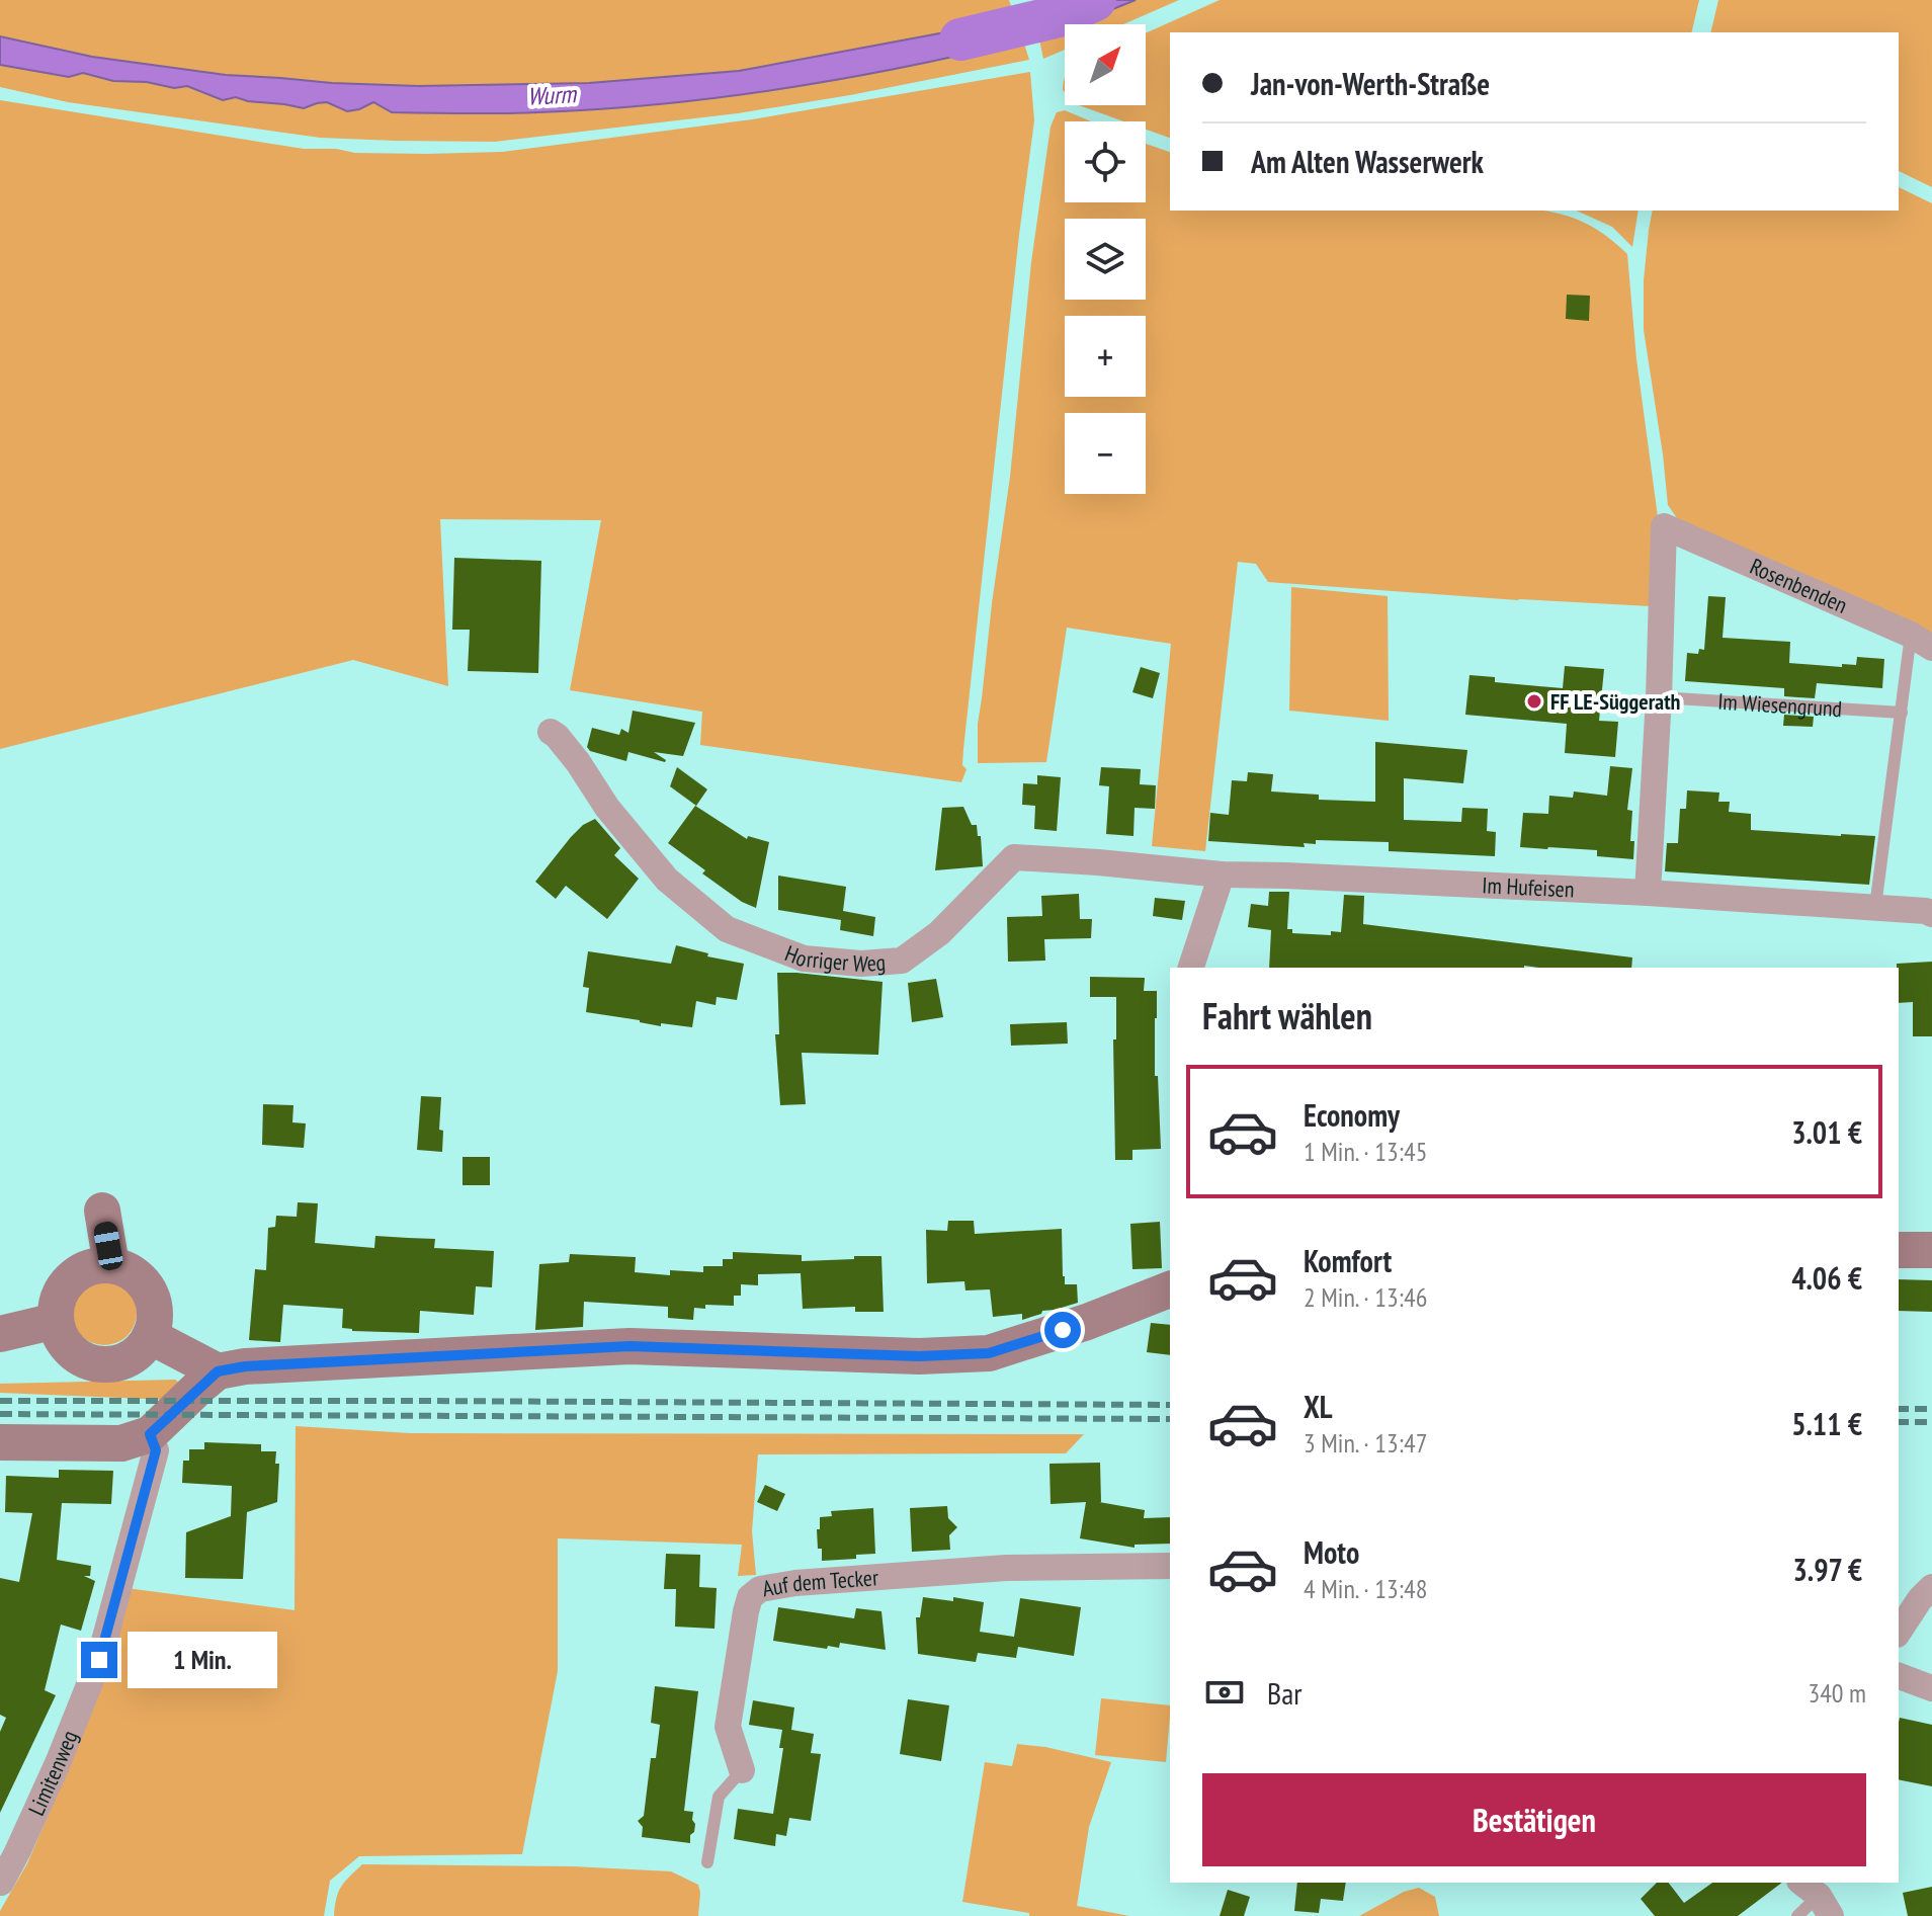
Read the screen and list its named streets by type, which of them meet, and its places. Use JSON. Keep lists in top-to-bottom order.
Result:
{
  "streets": {
    "street": [
      "Rosenbenden",
      "Im Hufeisen",
      "Horriger Weg",
      "Auf dem Tecker",
      "Limitenweg"
    ],
    "lane": ["Im Wiesengrund"]
  },
  "crossings": [
    ["Rosenbenden", "Im Wiesengrund"],
    ["Im Hufeisen", "Horriger Weg"]
  ],
  "water": ["Wurm"],
  "places": ["FF LE-Süggerath"],
  "north": "top right",
  "page": {
    "map_buttons": ["+", "−"],
    "banner": ["Jan-von-Werth-Straße", "Am Alten Wasserwerk"],
    "heading": "Fahrt wählen",
    "list": [
      {
        "name": "Economy",
        "note": "1 Min. · 13:45",
        "value": "3.01 €"
      },
      {
        "name": "Komfort",
        "note": "2 Min. · 13:46",
        "value": "4.06 €"
      },
      {
        "name": "XL",
        "note": "3 Min. · 13:47",
        "value": "5.11 €"
      },
      {
        "name": "Moto",
        "note": "4 Min. · 13:48",
        "value": "3.97 €"
      }
    ],
    "bubble": "1 Min.",
    "pay": ["Bar", "340 m"],
    "buttons": "Bestätigen"
  }
}
